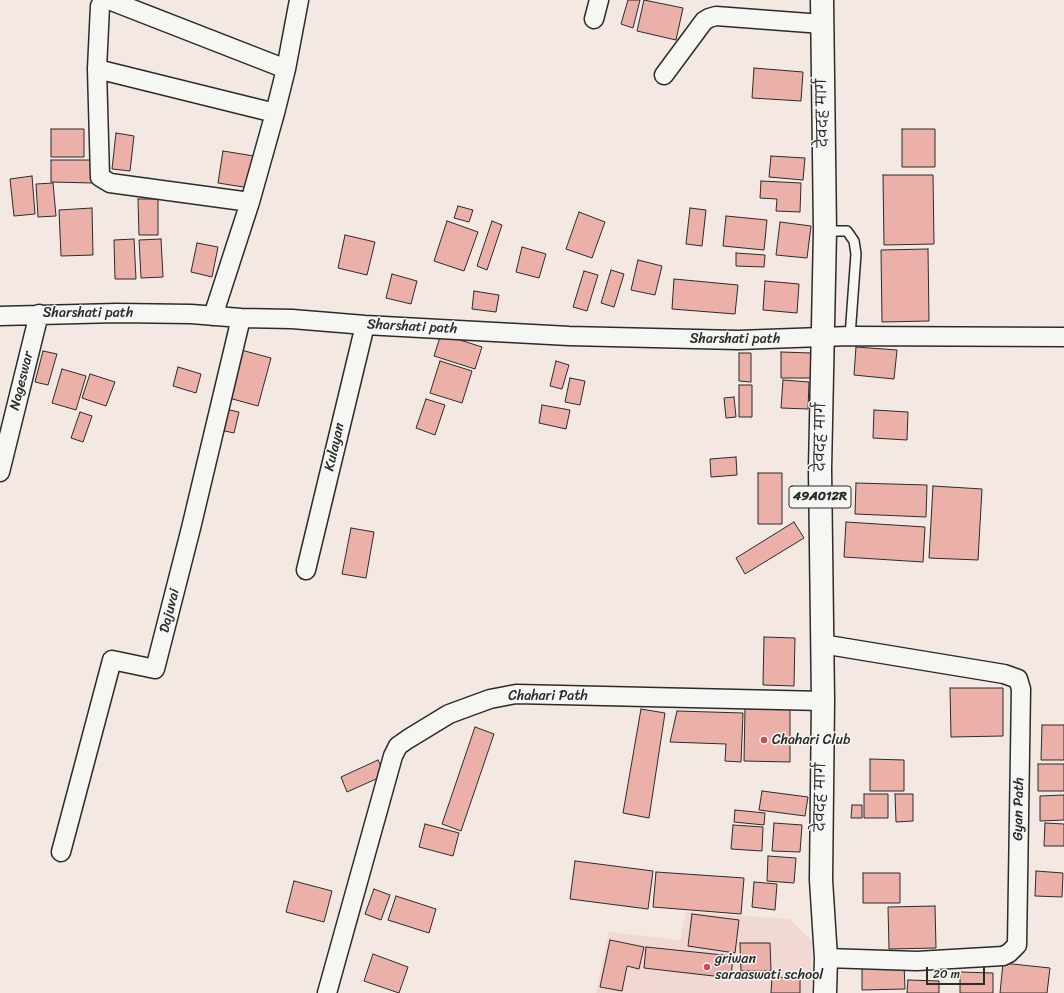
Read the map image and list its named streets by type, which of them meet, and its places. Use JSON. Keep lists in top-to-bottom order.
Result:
{
  "streets": {
    "main road": ["देवदह मार्ग", "49A012R"],
    "street": [
      "Sharshati path",
      "Nageswar",
      "Kulayan",
      "Dajuvai",
      "Chahari Path",
      "Gyan Path"
    ]
  },
  "crossings": [
    ["देवदह मार्ग", "Sharshati path"],
    ["देवदह मार्ग", "Chahari Path"],
    ["देवदह मार्ग", "Gyan Path"],
    ["Sharshati path", "Nageswar"],
    ["Sharshati path", "Kulayan"],
    ["Sharshati path", "Dajuvai"]
  ],
  "places": ["Chahari Club", "griwan saraaswati school"],
  "scale_bar": "20 m"
}
